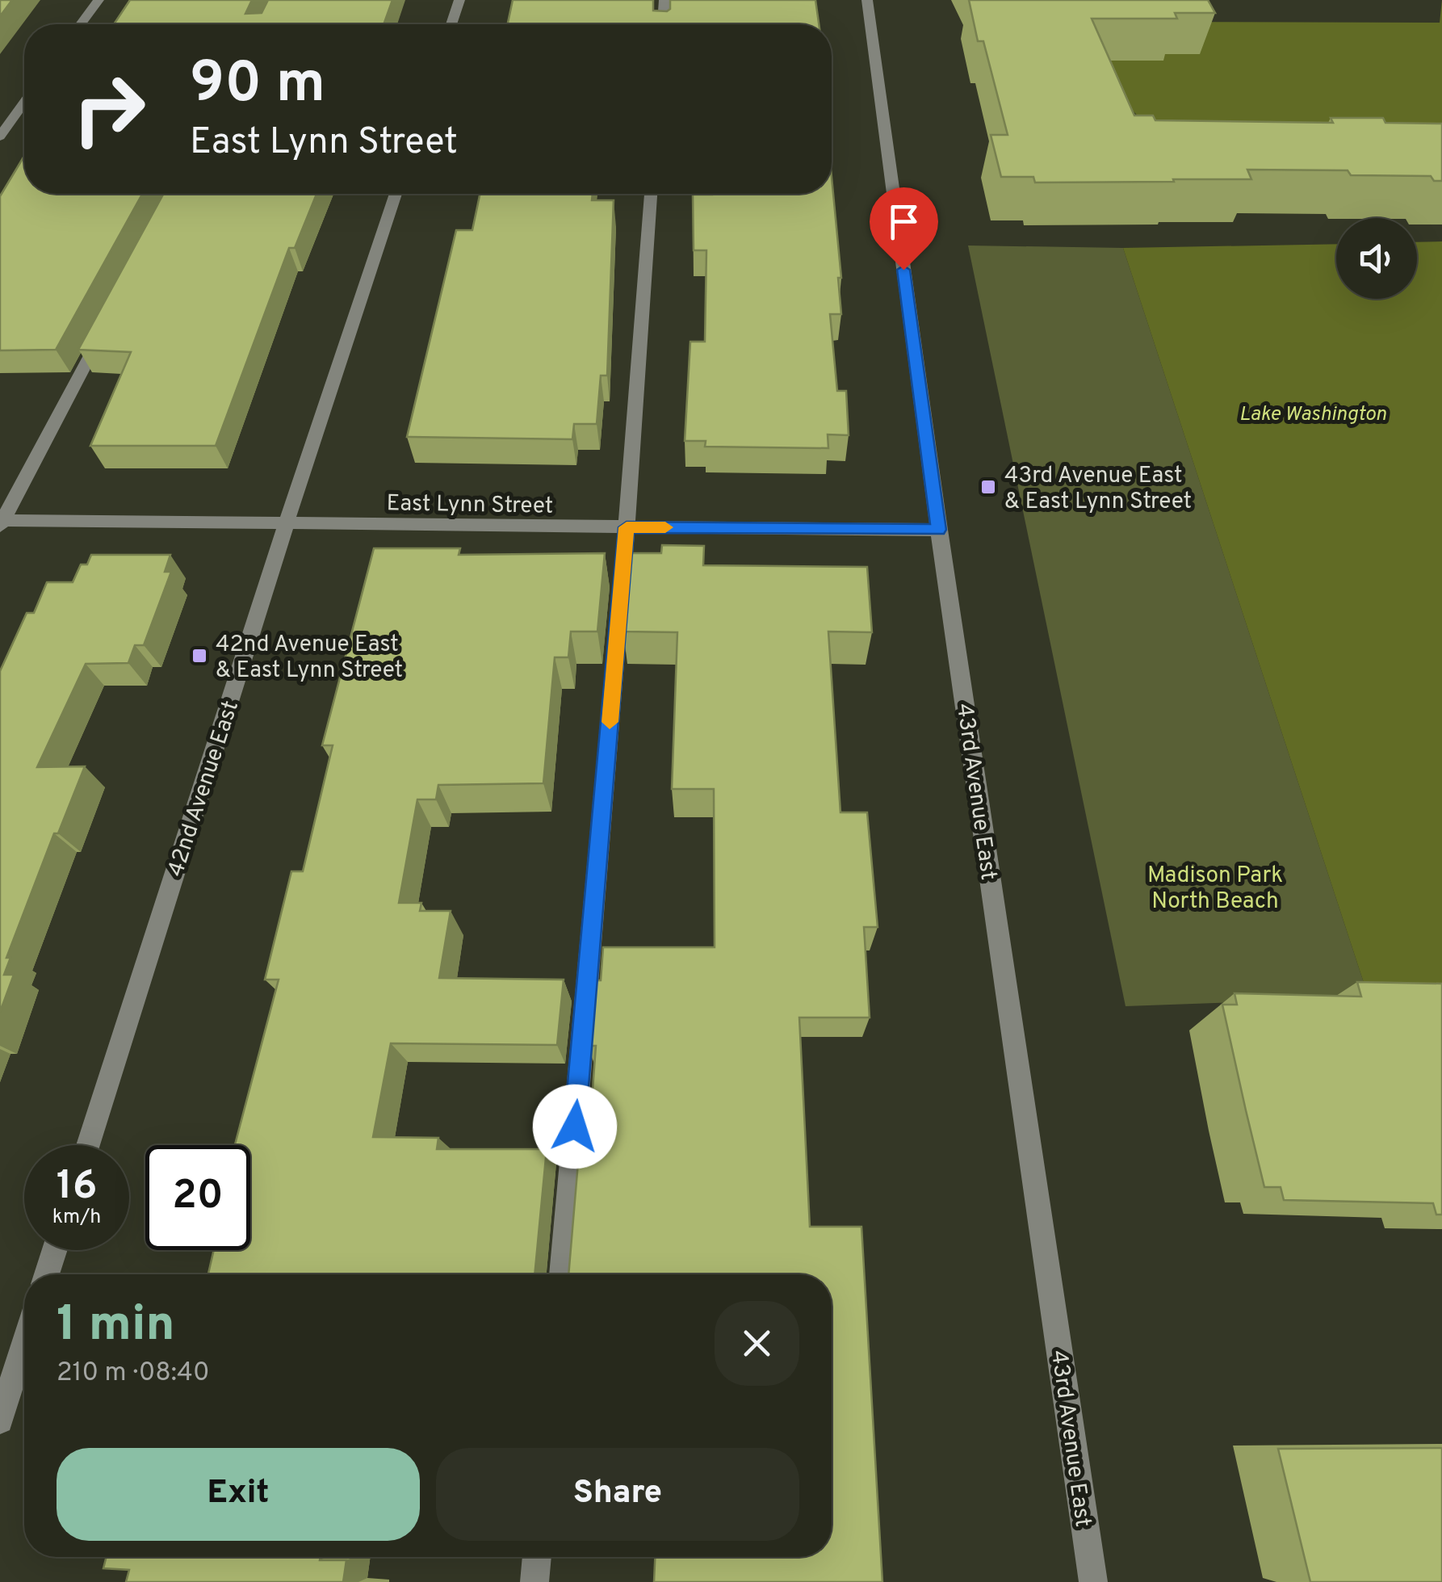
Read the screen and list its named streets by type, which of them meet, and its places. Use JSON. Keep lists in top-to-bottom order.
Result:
{
  "streets": {
    "street": ["East Lynn Street", "42nd Avenue East", "43rd Avenue East"]
  },
  "crossings": [
    ["East Lynn Street", "42nd Avenue East"],
    ["East Lynn Street", "43rd Avenue East"]
  ],
  "water": ["Lake Washington"],
  "parks": ["Madison Park North Beach"],
  "places": {
    "transit": ["43rd Avenue East & East Lynn Street", "42nd Avenue East & East Lynn Street"]
  },
  "page": {
    "turn": ["90 m", "East Lynn Street"],
    "speed": "16 km/h",
    "limit": "20",
    "heading": ["1 min", "210 m · 08:40"],
    "buttons": ["Exit", "Share"]
  }
}
